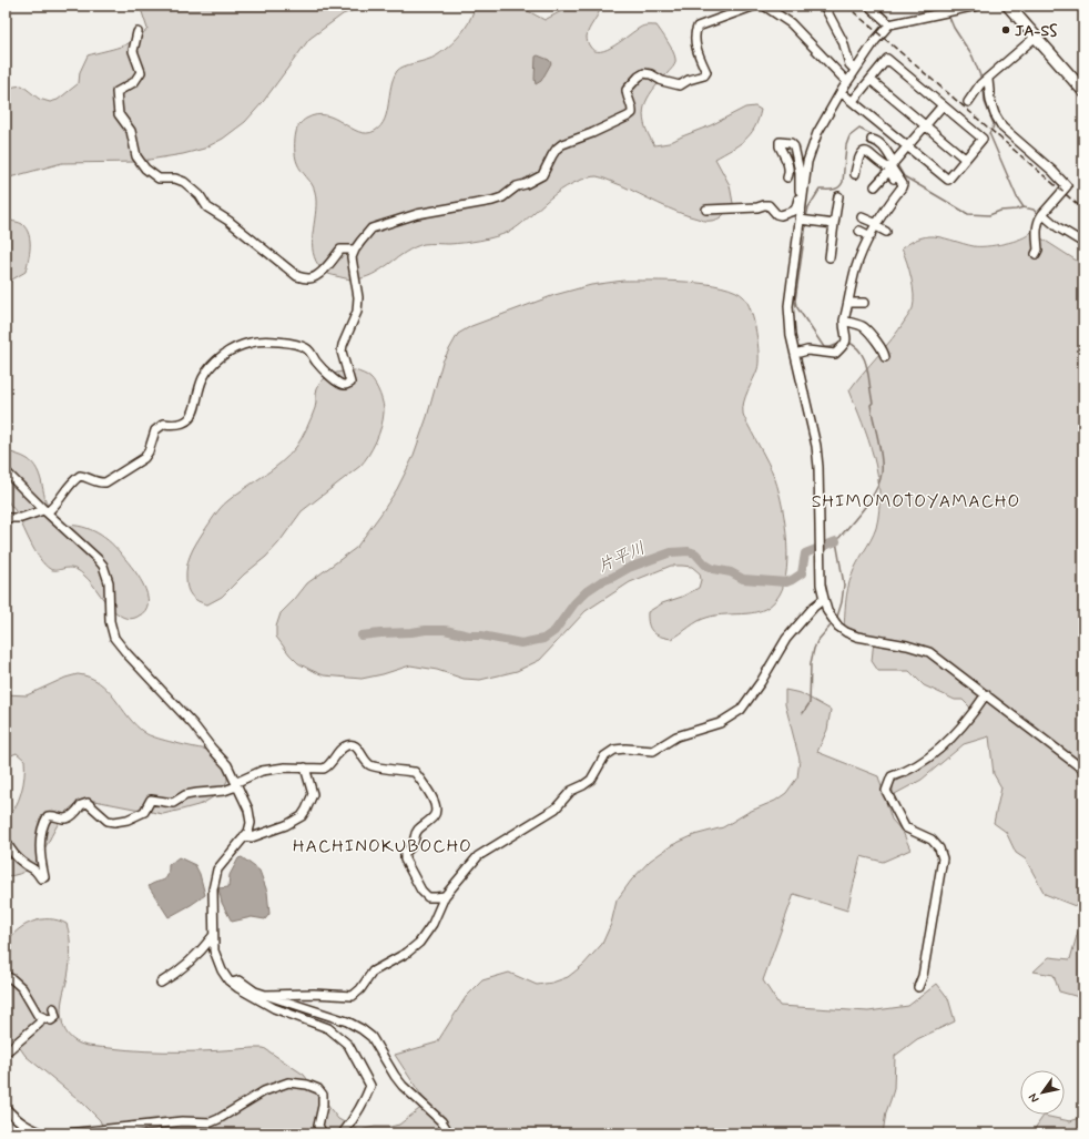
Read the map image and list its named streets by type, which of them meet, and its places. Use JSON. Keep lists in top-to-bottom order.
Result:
{
  "districts": ["SHIMOMOTOYAMACHO", "HACHINOKUBOCHO"],
  "water": ["片平川"],
  "places": ["JA-SS"],
  "north": "bottom left"
}
